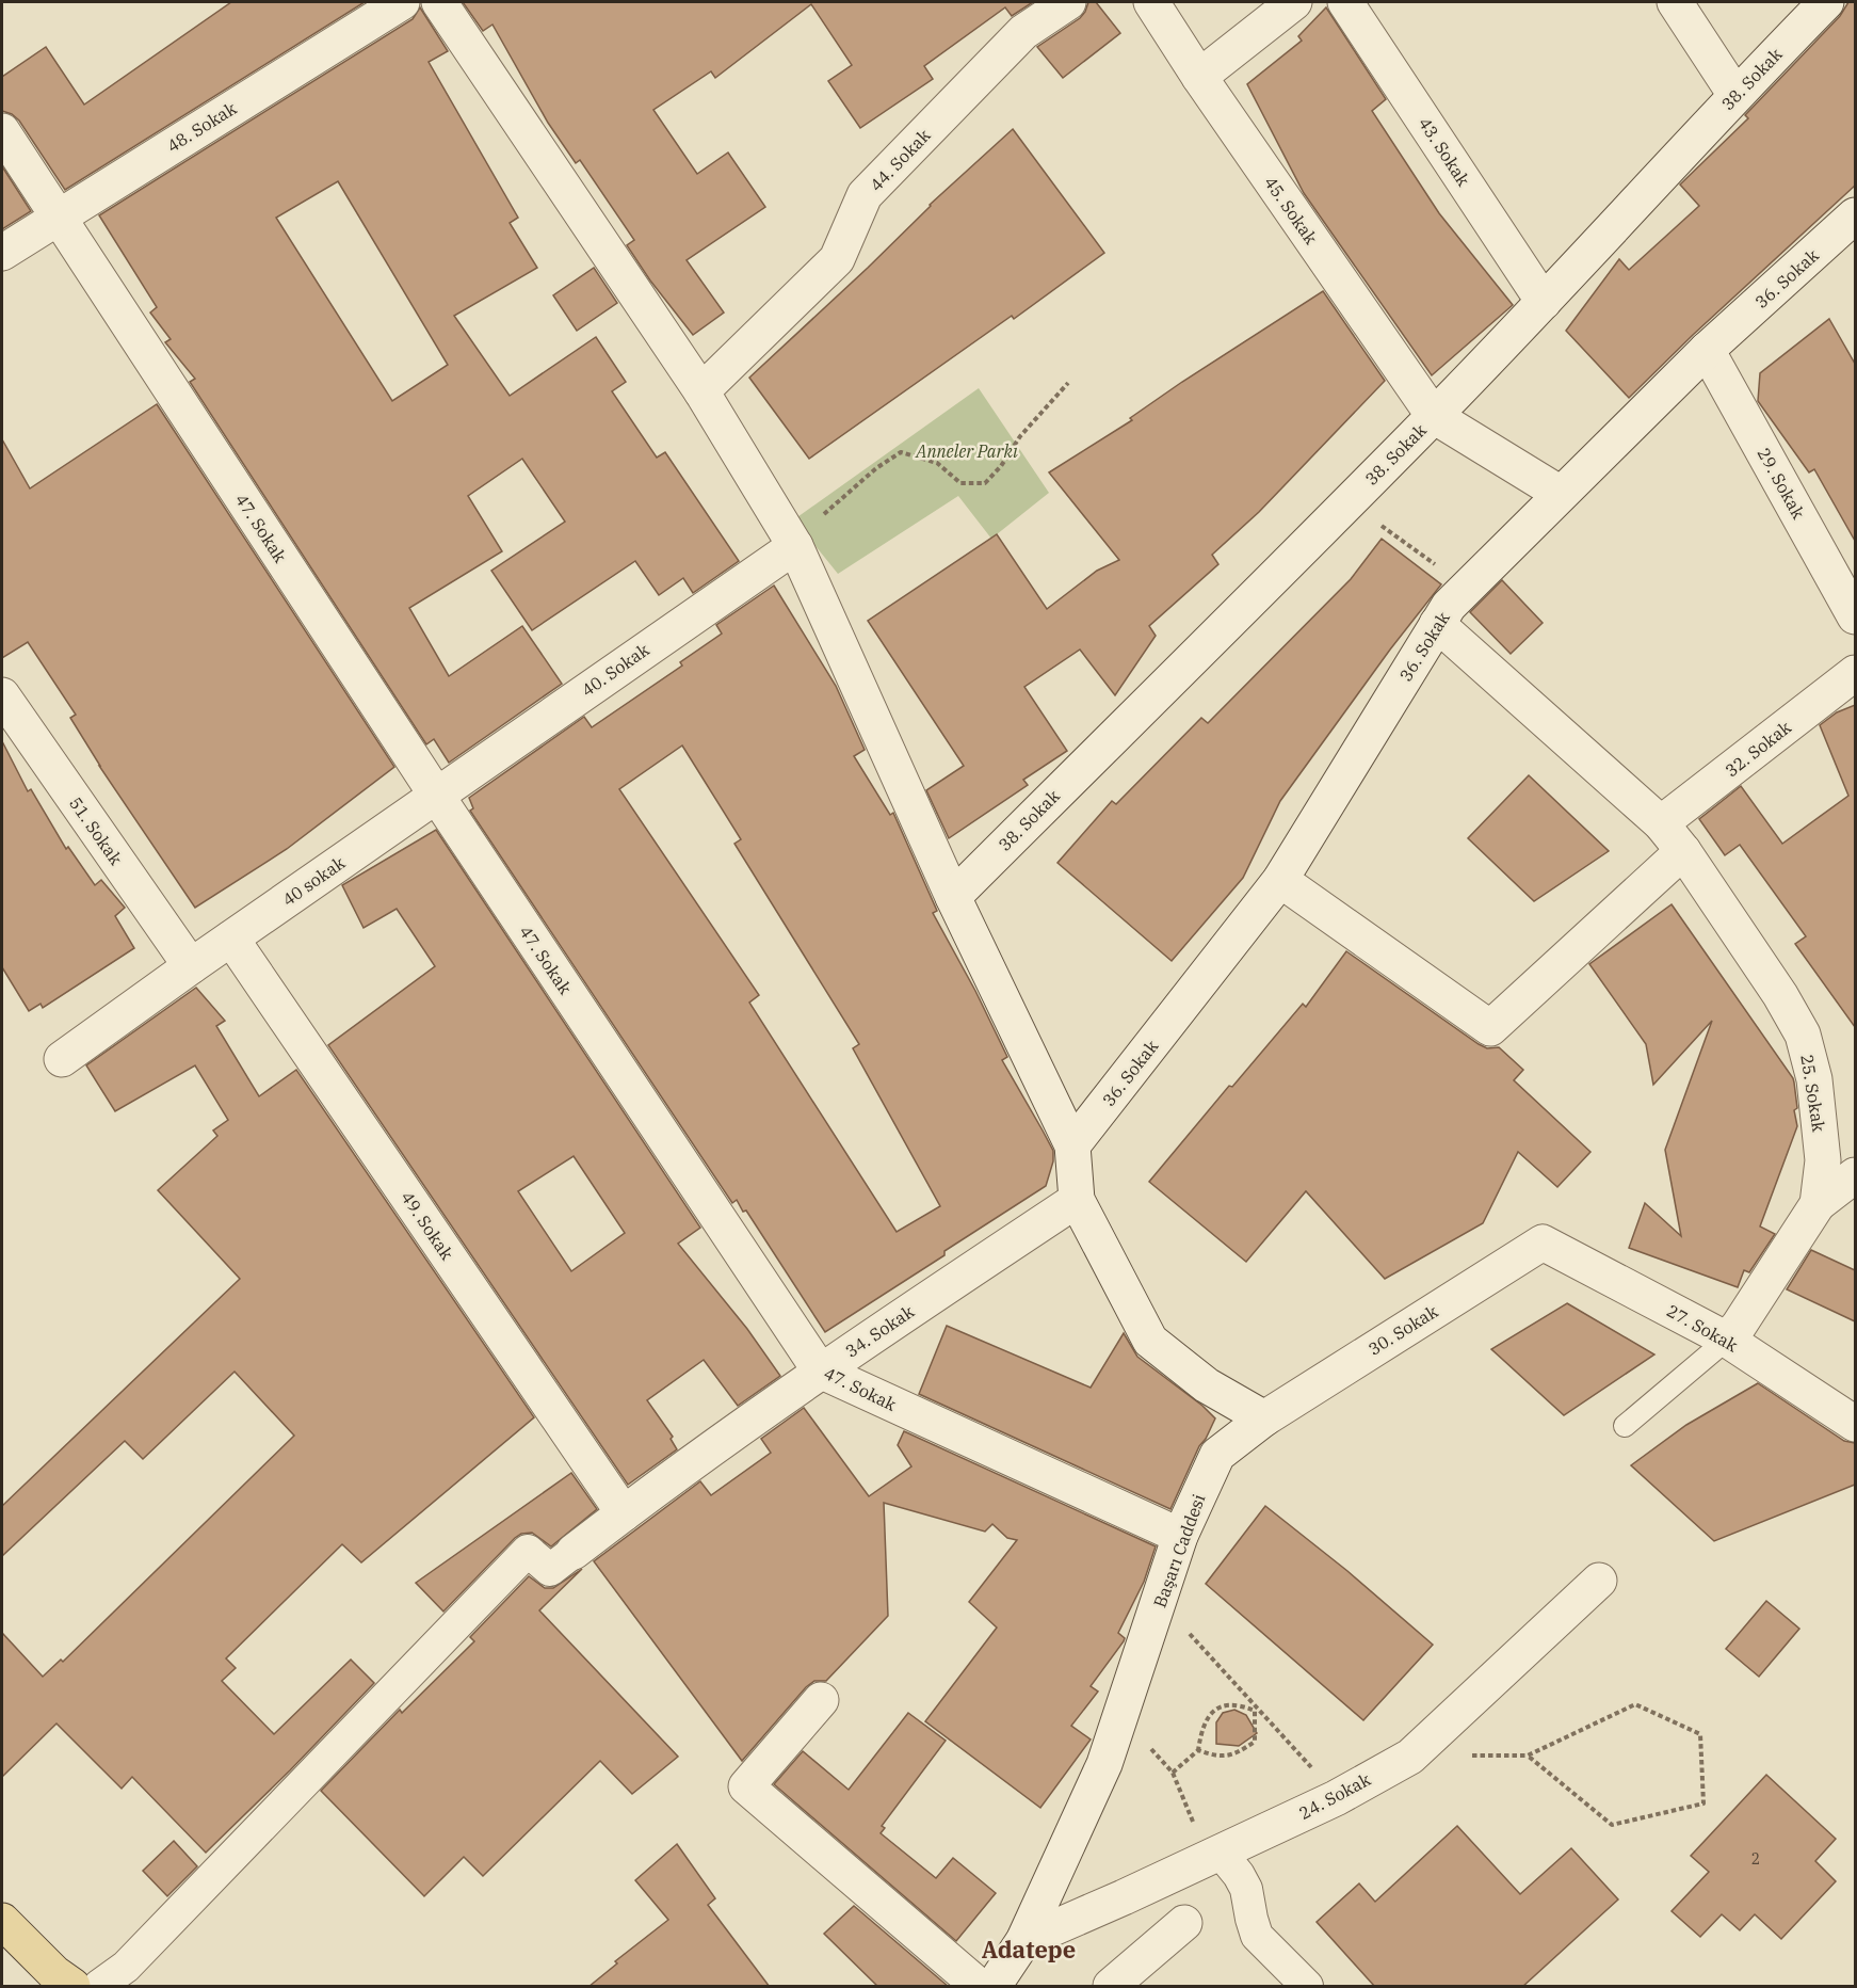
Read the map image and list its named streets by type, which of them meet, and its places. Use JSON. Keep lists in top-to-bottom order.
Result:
{
  "streets": {
    "street": [
      "38. Sokak",
      "48. Sokak",
      "43. Sokak",
      "44. Sokak",
      "45. Sokak",
      "36. Sokak",
      "29. Sokak",
      "47. Sokak",
      "40. Sokak",
      "32. Sokak",
      "51. Sokak",
      "40 sokak",
      "25. Sokak",
      "49. Sokak",
      "27. Sokak",
      "30. Sokak",
      "34. Sokak",
      "Başarı Caddesi",
      "24. Sokak"
    ]
  },
  "crossings": [
    ["38. Sokak", "43. Sokak"],
    ["38. Sokak", "45. Sokak"],
    ["48. Sokak", "47. Sokak"],
    ["36. Sokak", "29. Sokak"],
    ["36. Sokak", "25. Sokak"],
    ["47. Sokak", "40. Sokak"],
    ["47. Sokak", "40 sokak"],
    ["47. Sokak", "34. Sokak"],
    ["47. Sokak", "Başarı Caddesi"],
    ["40. Sokak", "40 sokak"],
    ["32. Sokak", "25. Sokak"],
    ["51. Sokak", "40 sokak"],
    ["40 sokak", "49. Sokak"],
    ["25. Sokak", "27. Sokak"],
    ["49. Sokak", "34. Sokak"],
    ["27. Sokak", "30. Sokak"],
    ["30. Sokak", "Başarı Caddesi"],
    ["Başarı Caddesi", "24. Sokak"]
  ],
  "districts": ["Adatepe"],
  "parks": ["Anneler Parkı"],
  "house_numbers": ["2"]
}
